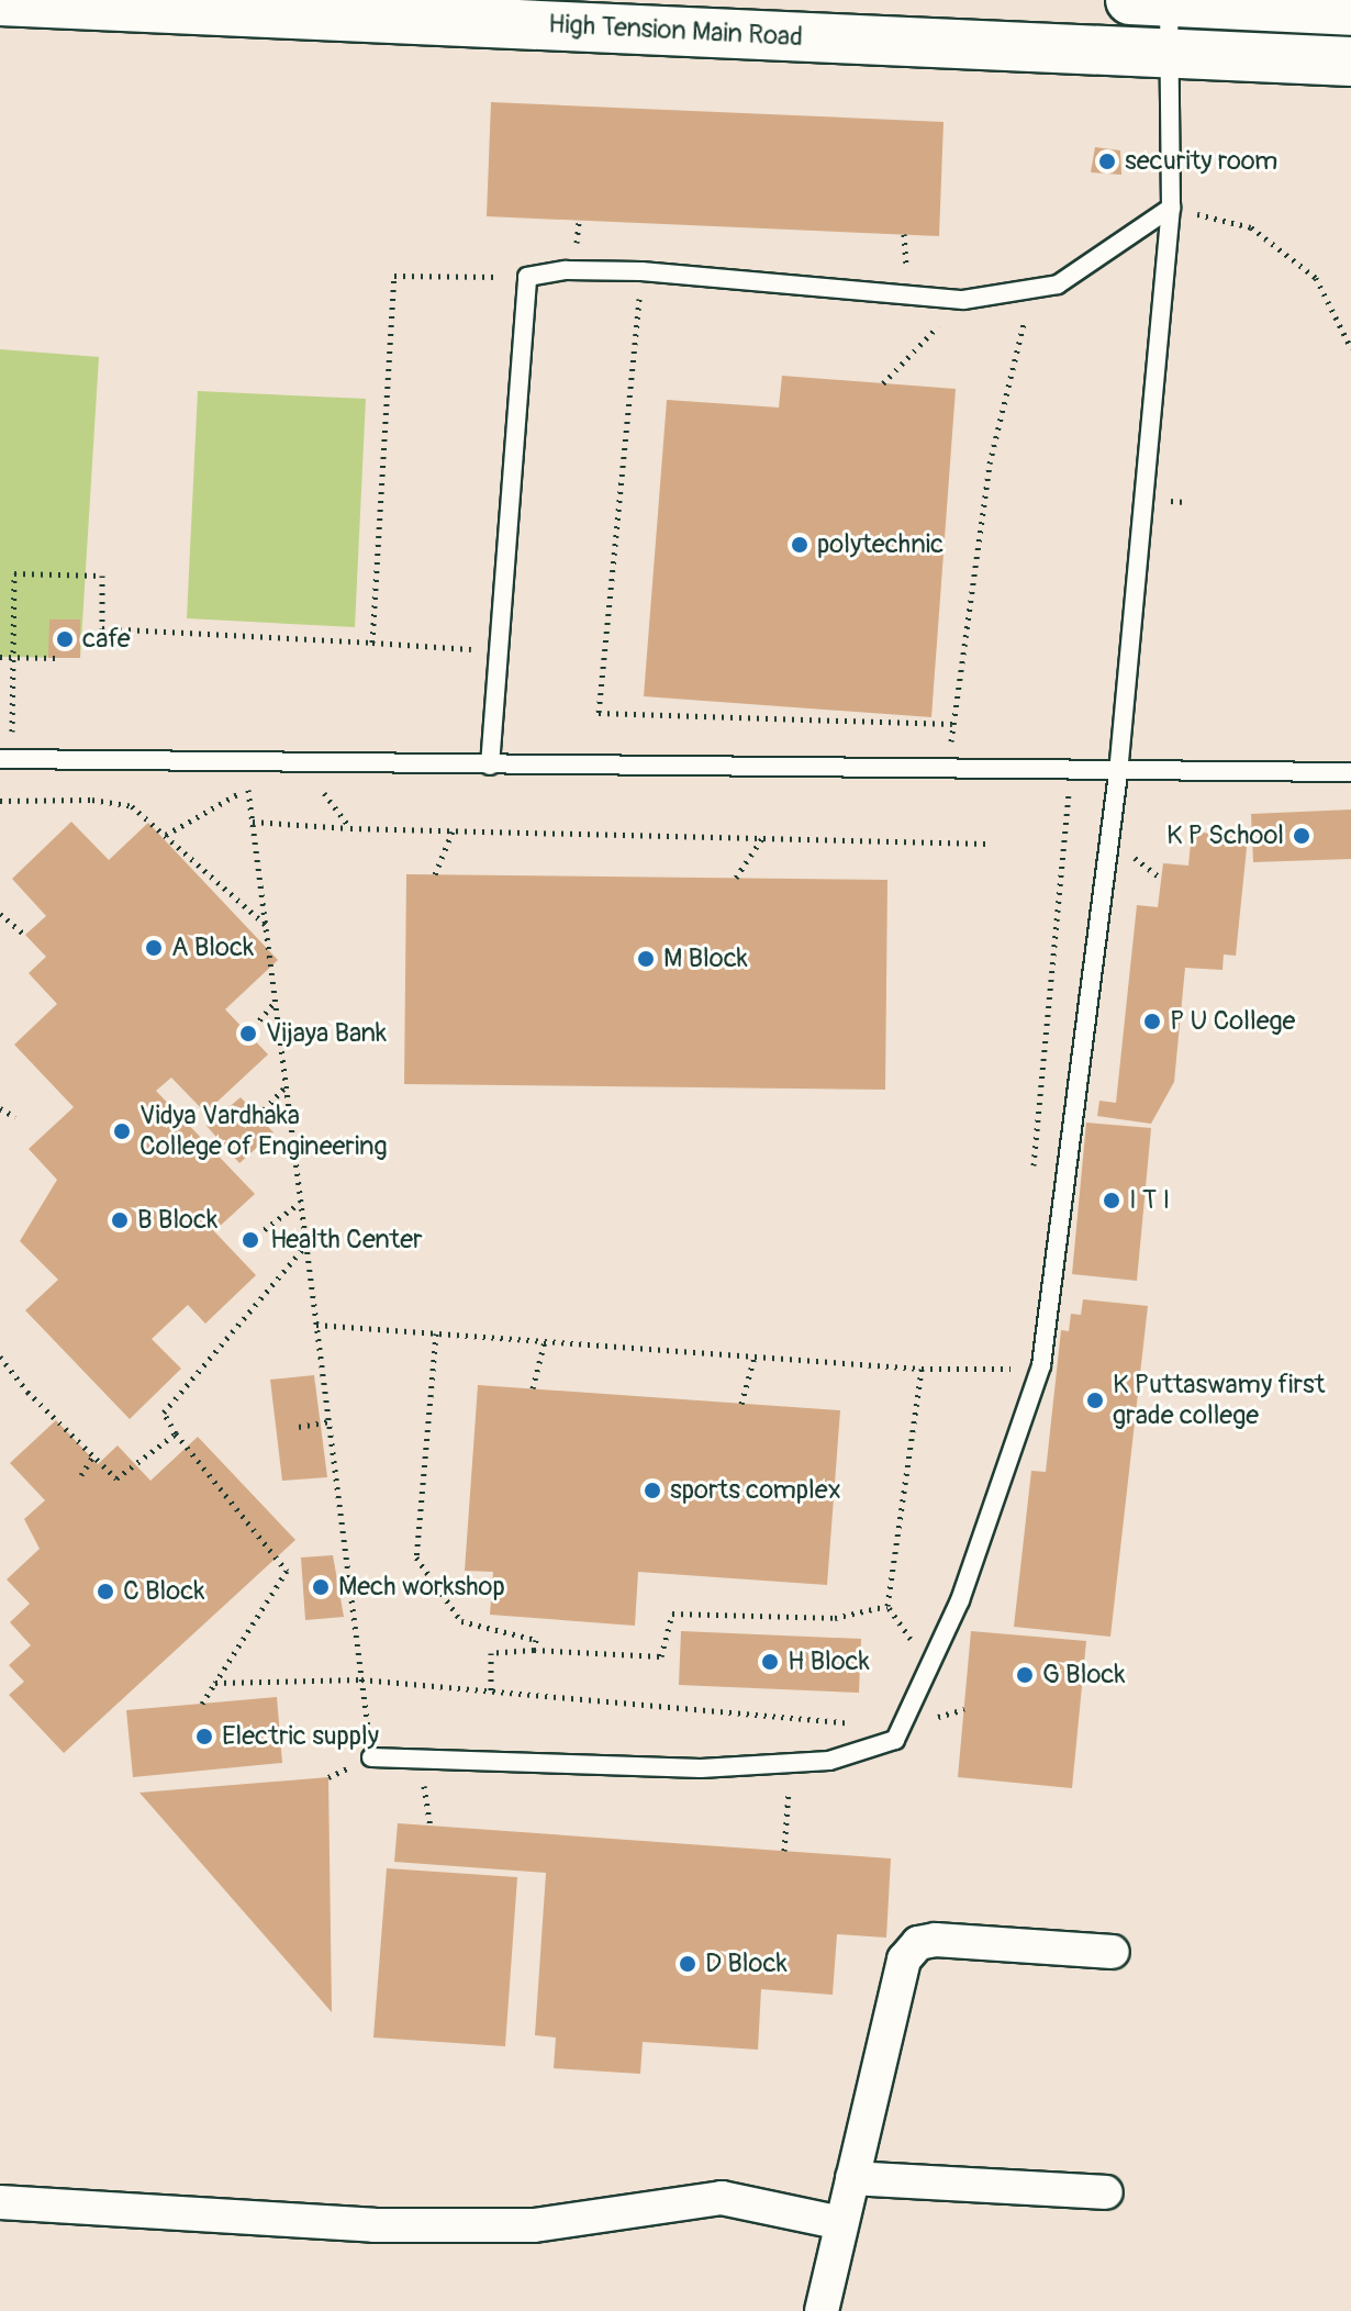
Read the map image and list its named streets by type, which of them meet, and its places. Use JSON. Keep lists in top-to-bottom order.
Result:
{
  "streets": {
    "main road": ["High Tension Main Road"]
  },
  "places": [
    "security room",
    "polytechnic",
    "cafe",
    "K P School",
    "A Block",
    "M Block",
    "P U College",
    "Vijaya Bank",
    "Vidya Vardhaka College of Engineering",
    "I T I",
    "B Block",
    "Health Center",
    "K Puttaswamy first grade college",
    "sports complex",
    "Mech workshop",
    "C Block",
    "H Block",
    "G Block",
    "Electric supply",
    "D Block"
  ]
}
